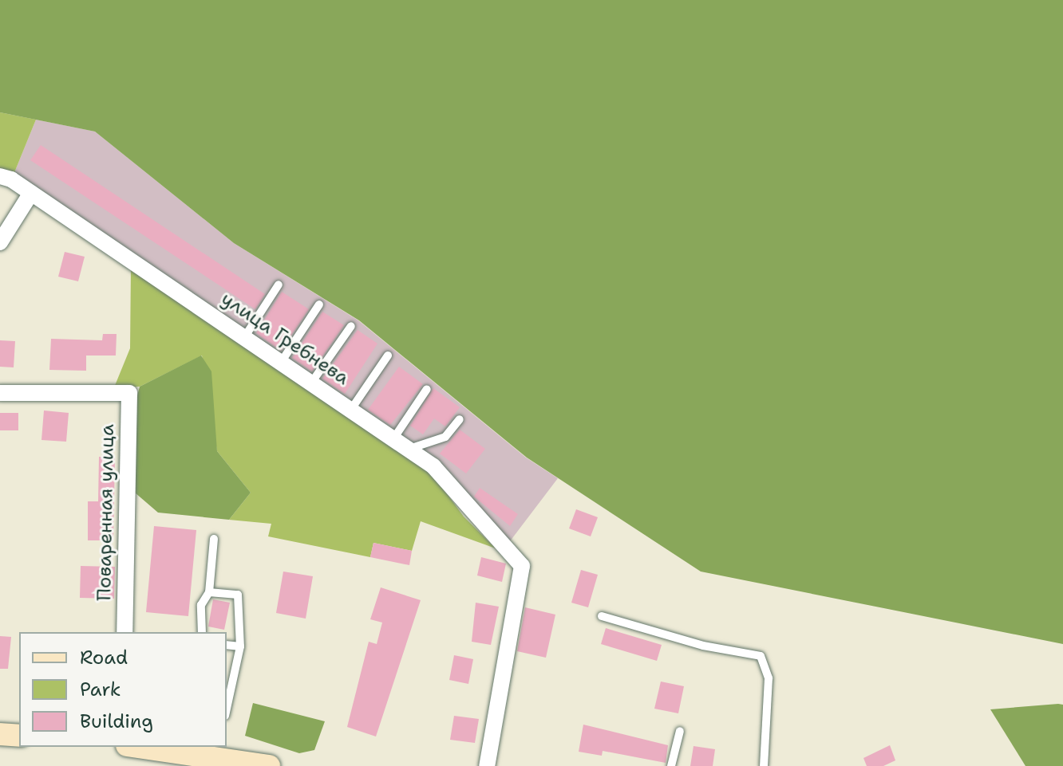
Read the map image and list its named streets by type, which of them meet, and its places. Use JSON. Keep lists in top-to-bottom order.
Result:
{
  "streets": {
    "street": ["улица Гребнева", "Поваренная улица"]
  },
  "legend": ["Road", "Park", "Building"]
}
